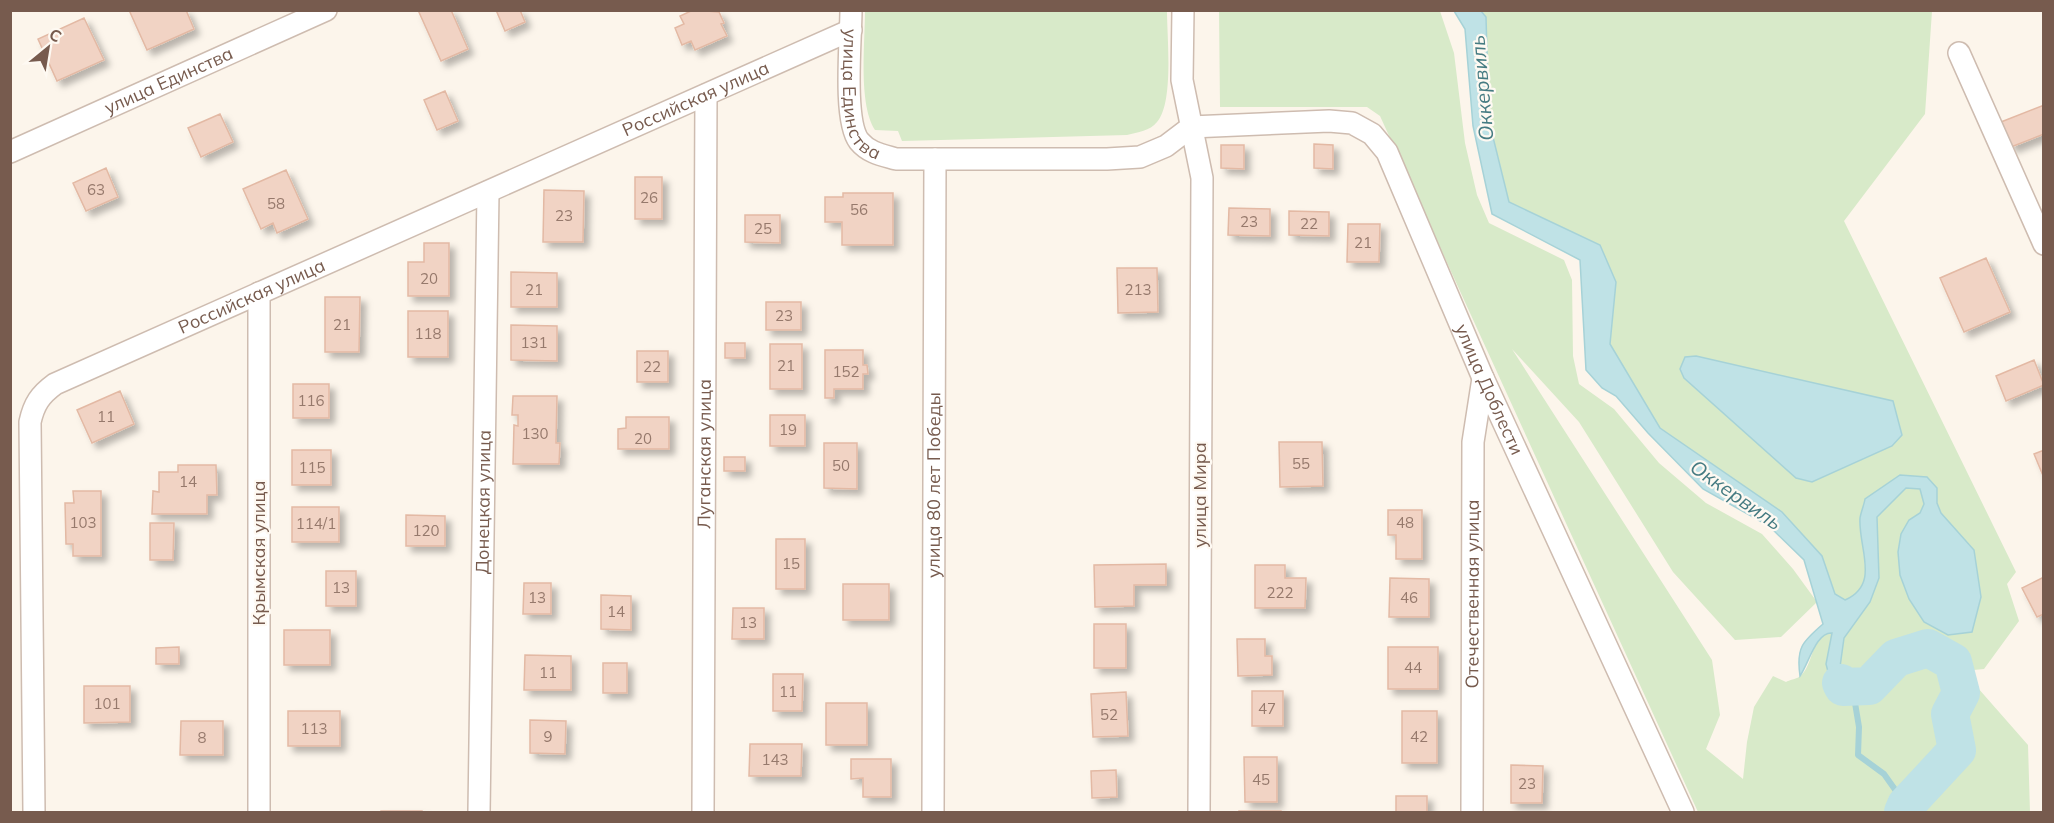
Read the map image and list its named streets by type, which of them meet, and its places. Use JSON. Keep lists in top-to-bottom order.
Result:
{
  "streets": {
    "street": [
      "улица Единства",
      "Российская улица",
      "улица Доблести",
      "Луганская улица",
      "улица 80 лет Победы",
      "улица Мира",
      "Донецкая улица",
      "Крымская улица",
      "Отечественная улица"
    ]
  },
  "crossings": [
    ["улица Единства", "Российская улица"],
    ["улица Единства", "улица Доблести"],
    ["улица Единства", "улица 80 лет Победы"],
    ["улица Единства", "улица Мира"],
    ["Российская улица", "Луганская улица"],
    ["Российская улица", "Донецкая улица"],
    ["Российская улица", "Крымская улица"],
    ["улица Доблести", "улица Мира"],
    ["улица Доблести", "Отечественная улица"]
  ],
  "water": ["Оккервиль"],
  "house_numbers": [
    "63",
    "26",
    "58",
    "56",
    "23",
    "23",
    "22",
    "25",
    "21",
    "20",
    "21",
    "213",
    "23",
    "21",
    "118",
    "131",
    "21",
    "22",
    "152",
    "116",
    "11",
    "19",
    "130",
    "20",
    "55",
    "50",
    "115",
    "14",
    "103",
    "48",
    "114/1",
    "120",
    "15",
    "13",
    "222",
    "13",
    "46",
    "14",
    "13",
    "44",
    "11",
    "11",
    "101",
    "47",
    "52",
    "113",
    "9",
    "42",
    "8",
    "143",
    "45",
    "23"
  ],
  "north": "top right"
}
